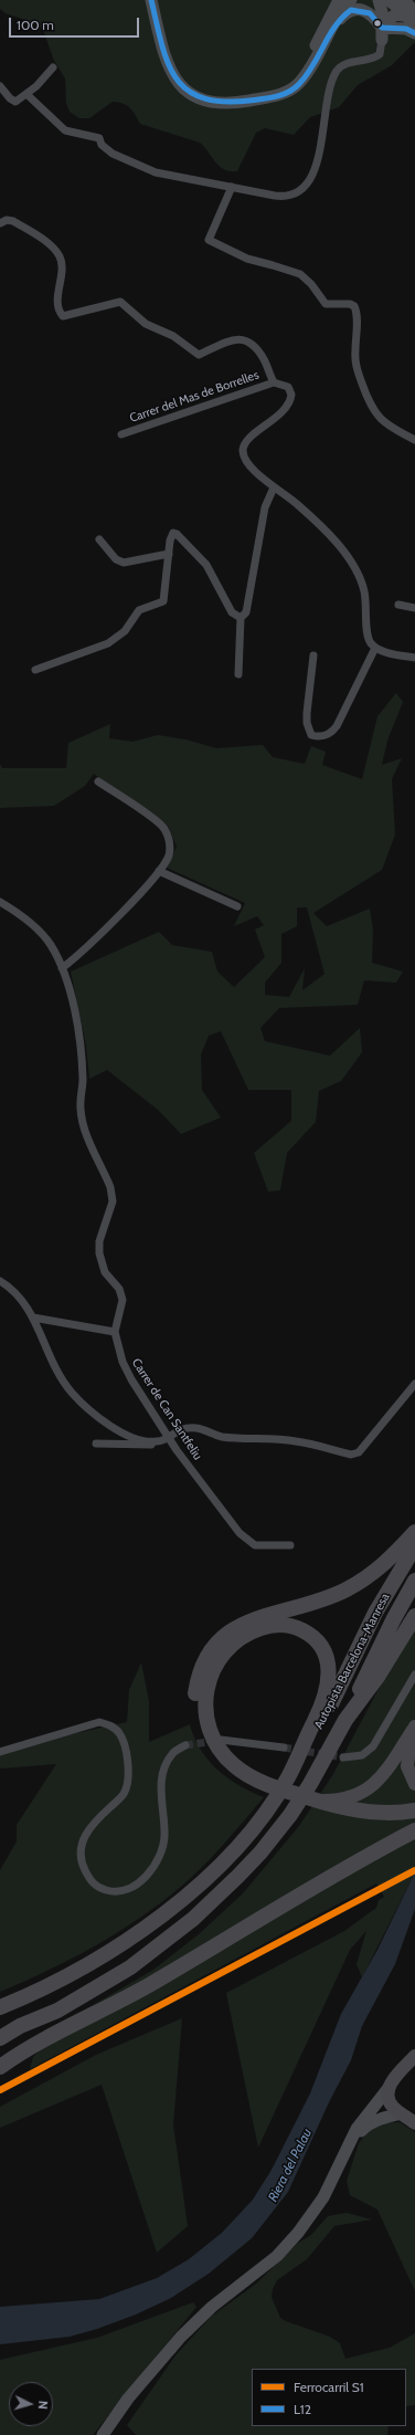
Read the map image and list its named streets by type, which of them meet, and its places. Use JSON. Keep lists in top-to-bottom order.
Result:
{
  "streets": {
    "highway": ["Autopista Barcelona-Manresa"],
    "street": ["Carrer del Mas de Borrelles", "Carrer de Can Santfeliu"]
  },
  "water": ["Riera del Palau"],
  "lines": ["transit line L12", "rail line S1"],
  "legend": ["Ferrocarril S1", "L12"],
  "scale_bar": "100 m",
  "north": "right"
}
